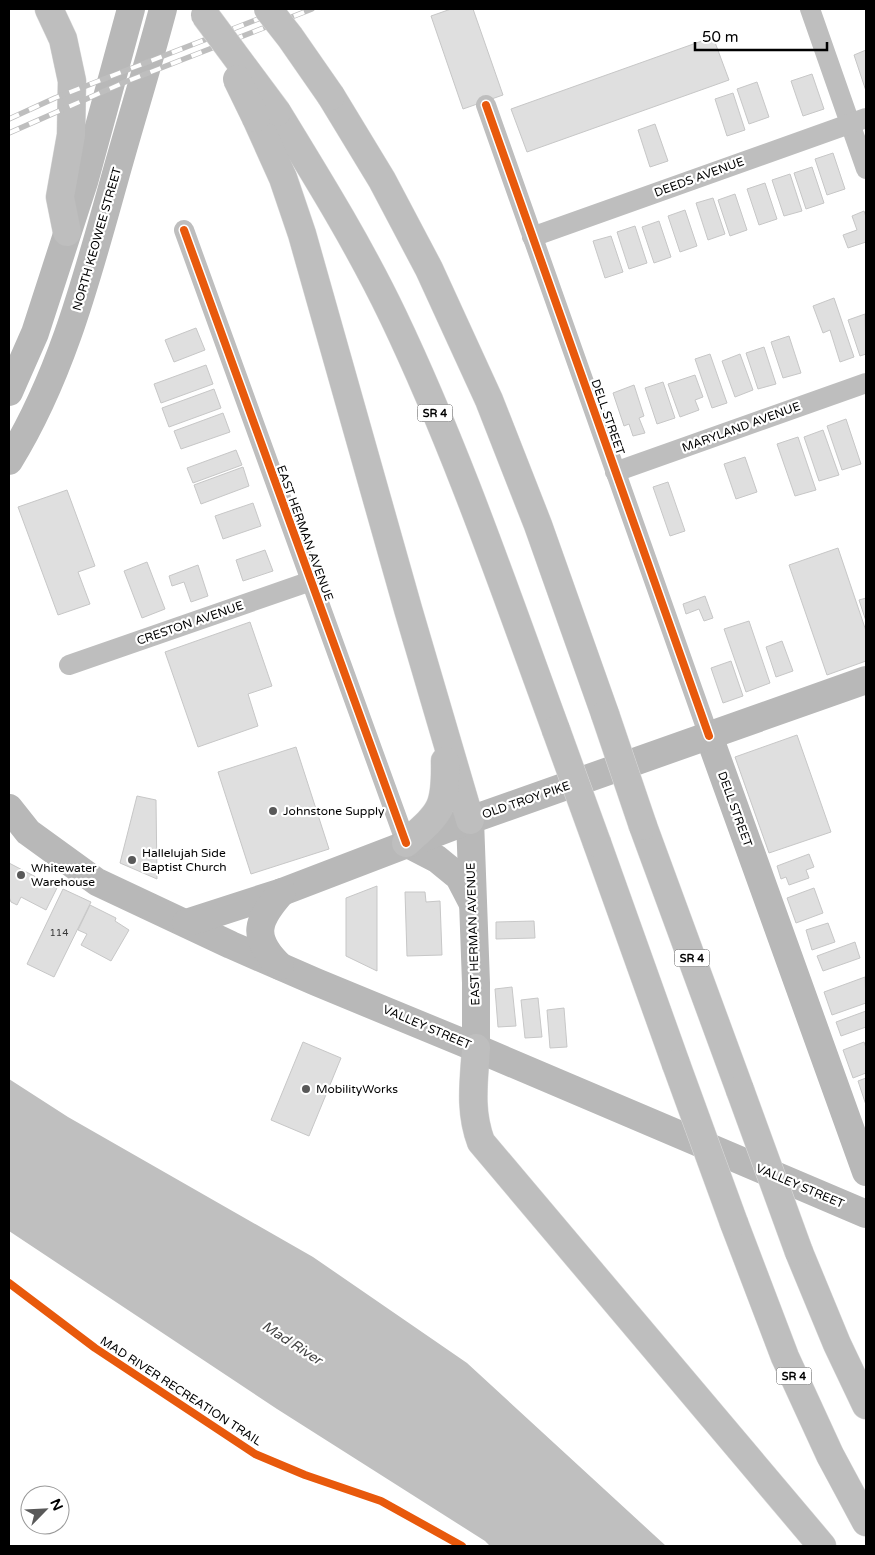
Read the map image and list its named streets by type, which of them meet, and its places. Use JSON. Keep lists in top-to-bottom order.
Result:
{
  "streets": {
    "highway": ["SR 4"],
    "main road": [
      "NORTH KEOWEE STREET",
      "DELL STREET",
      "EAST HERMAN AVENUE",
      "OLD TROY PIKE",
      "VALLEY STREET"
    ],
    "street": ["DEEDS AVENUE", "MARYLAND AVENUE", "CRESTON AVENUE"],
    "cycle path": ["MAD RIVER RECREATION TRAIL"]
  },
  "crossings": [
    ["DEEDS AVENUE", "DELL STREET"],
    ["DELL STREET", "MARYLAND AVENUE"],
    ["DELL STREET", "OLD TROY PIKE"],
    ["EAST HERMAN AVENUE", "CRESTON AVENUE"],
    ["EAST HERMAN AVENUE", "OLD TROY PIKE"],
    ["EAST HERMAN AVENUE", "VALLEY STREET"],
    ["OLD TROY PIKE", "VALLEY STREET"]
  ],
  "water": ["Mad River"],
  "places": [
    "Johnstone Supply",
    "Hallelujah Side Baptist Church",
    "Whitewater Warehouse",
    "MobilityWorks"
  ],
  "house_numbers": ["114"],
  "scale_bar": "50 m",
  "north": "top right"
}
